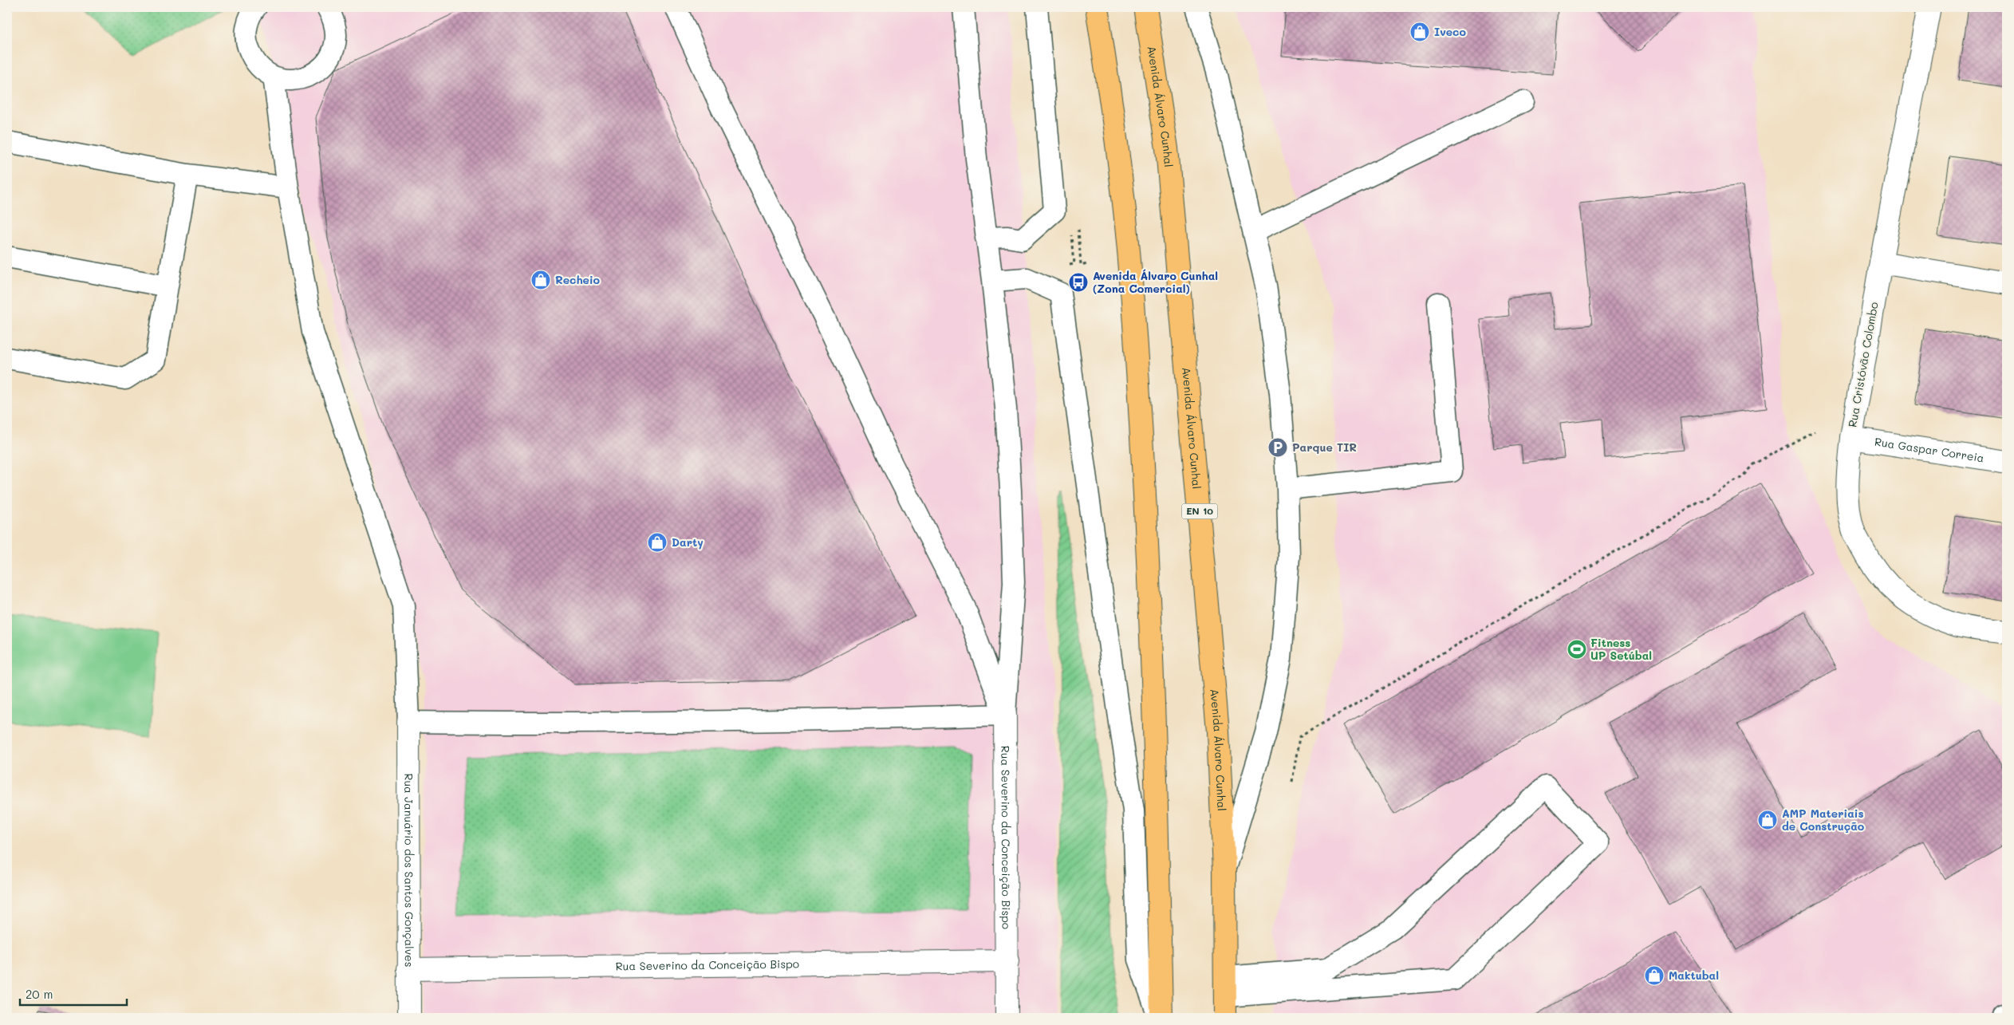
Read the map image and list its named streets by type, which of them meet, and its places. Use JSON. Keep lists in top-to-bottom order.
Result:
{
  "streets": {
    "main road": ["Avenida Álvaro Cunhal", "EN 10"],
    "street": [
      "Rua Cristóvão Colombo",
      "Rua Gaspar Correia",
      "Rua Severino da Conceição Bispo",
      "Rua Januário dos Santos Gonçalves"
    ]
  },
  "crossings": [
    ["Rua Cristóvão Colombo", "Rua Gaspar Correia"],
    ["Rua Severino da Conceição Bispo", "Rua Januário dos Santos Gonçalves"]
  ],
  "places": {
    "shop": [
      "Iveco",
      "Recheio",
      "Darty",
      "AMP Materiais de Construção",
      "Maktubal"
    ],
    "bus stop": ["Avenida Álvaro Cunhal (Zona Comercial)"],
    "parking": ["Parque TIR"],
    "sports": ["Fitness UP Setúbal"]
  },
  "scale_bar": "20 m"
}
